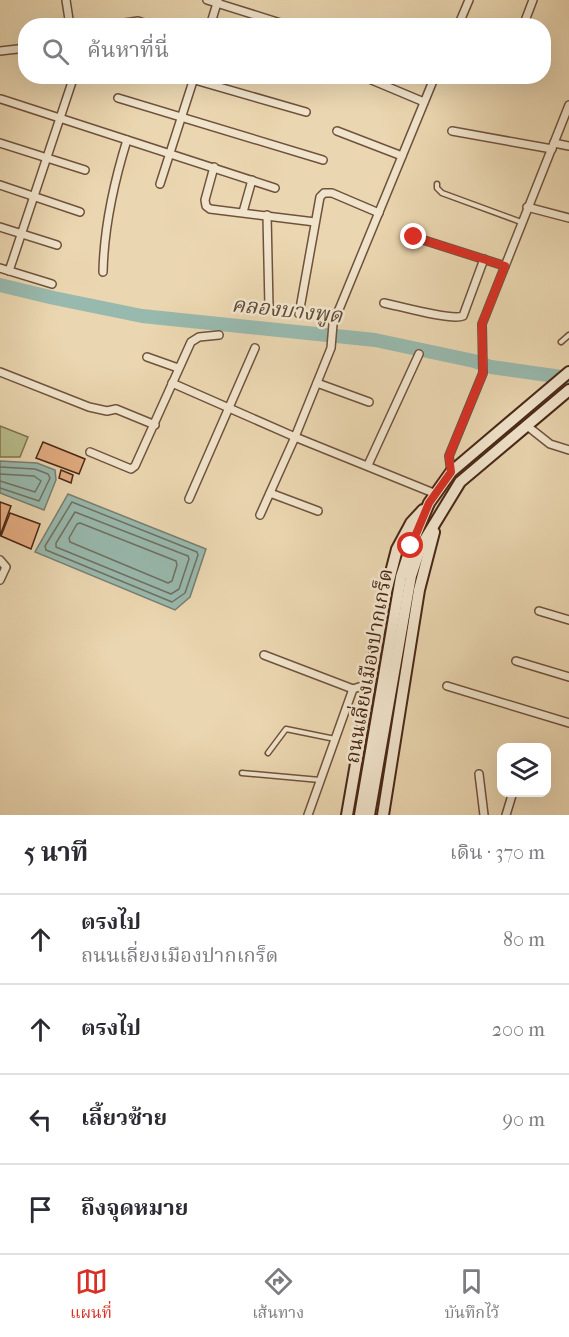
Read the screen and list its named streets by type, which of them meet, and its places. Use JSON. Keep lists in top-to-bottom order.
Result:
{
  "streets": {
    "main road": ["ถนนเลี่ยงเมืองปากเกร็ด"]
  },
  "water": ["คลองบางพูด"],
  "page": {
    "search": "ค้นหาที่นี่",
    "heading": ["5 นาที", "เดิน · 370 m"],
    "list": [
      ["ตรงไป", "ถนนเลี่ยงเมืองปากเกร็ด", "80 m"],
      ["ตรงไป", "200 m"],
      ["เลี้ยวซ้าย", "90 m"],
      "ถึงจุดหมาย"
    ],
    "nav": ["แผนที่", "เส้นทาง", "บันทึกไว้"]
  }
}
